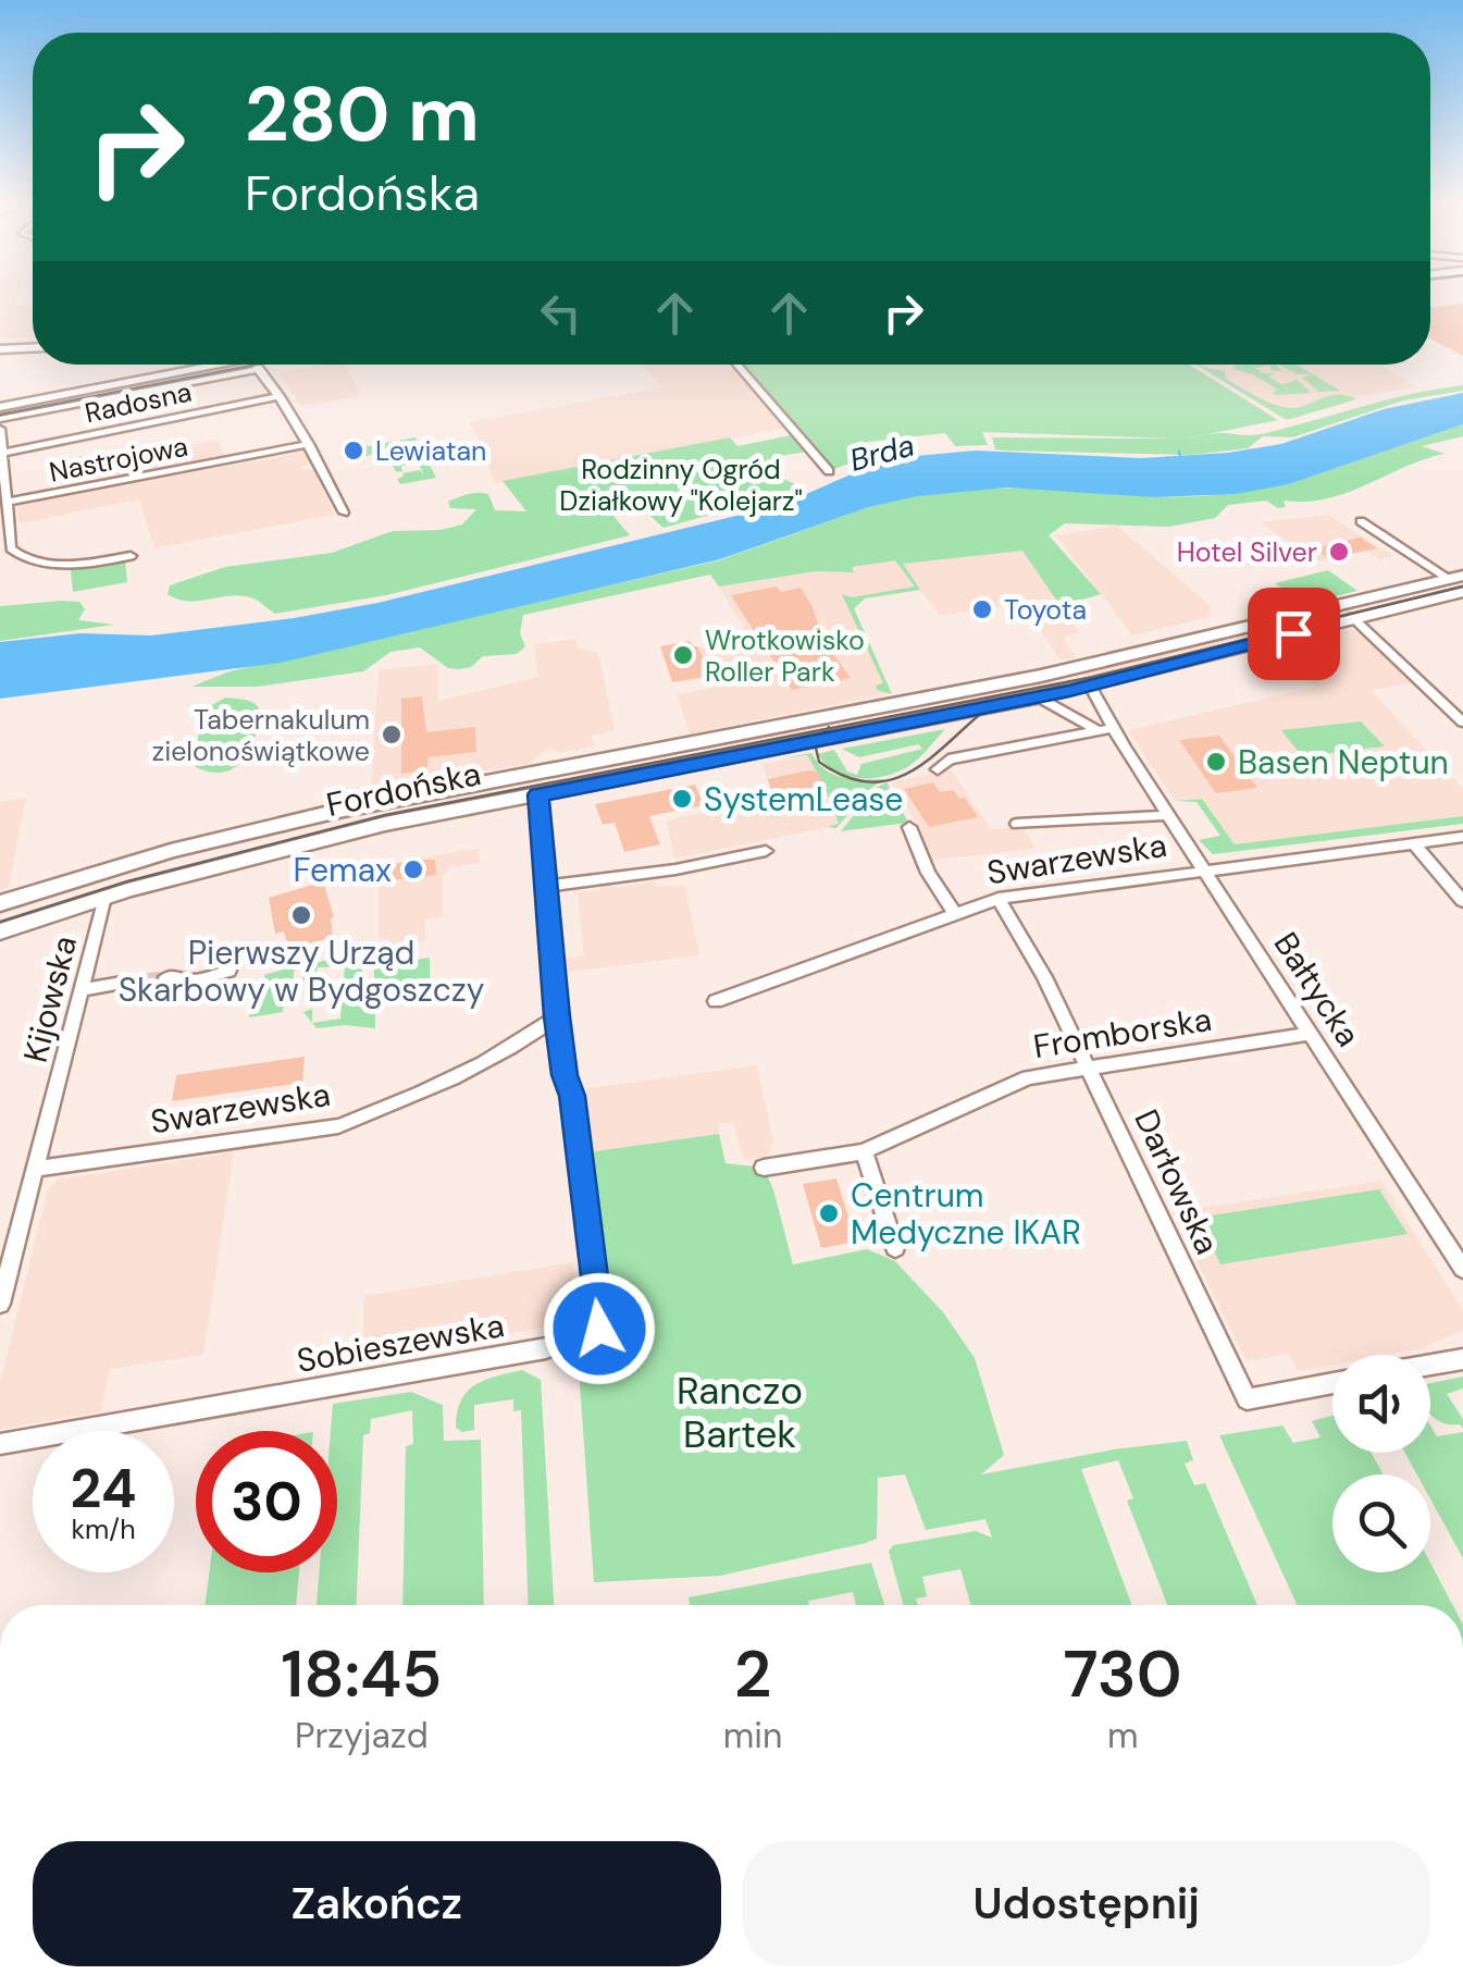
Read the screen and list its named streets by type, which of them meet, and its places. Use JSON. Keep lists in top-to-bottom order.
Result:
{
  "streets": {
    "main road": ["Fordońska"],
    "street": [
      "Radosna",
      "Nastrojowa",
      "Swarzewska",
      "Bałtycka",
      "Kijowska",
      "Fromborska",
      "Darłowska",
      "Sobieszewska"
    ]
  },
  "crossings": [
    ["Radosna", "Nastrojowa"],
    ["Fordońska", "Bałtycka"],
    ["Fordońska", "Kijowska"],
    ["Fordońska", "Sobieszewska"],
    ["Swarzewska", "Bałtycka"],
    ["Swarzewska", "Kijowska"],
    ["Swarzewska", "Darłowska"],
    ["Swarzewska", "Sobieszewska"],
    ["Bałtycka", "Fromborska"],
    ["Fromborska", "Darłowska"]
  ],
  "water": ["Brda"],
  "parks": ["Rodzinny Ogród Działkowy \"Kolejarz\"", "Ranczo Bartek"],
  "places": [
    "Lewiatan",
    "Hotel Silver",
    "Toyota",
    "Wrotkowisko Roller Park",
    "Tabernakulum zielonoświątkowe",
    "Basen Neptun",
    "SystemLease",
    "Femax",
    "Pierwszy Urząd Skarbowy w Bydgoszczy",
    "Centrum Medyczne IKAR"
  ],
  "page": {
    "turn": ["280 m", "Fordońska"],
    "speed": "24 km/h",
    "limit": "30",
    "eta": [
      "18:45",
      "Przyjazd",
      "2",
      "min",
      "730",
      "m"
    ],
    "buttons": ["Zakończ", "Udostępnij"]
  }
}
